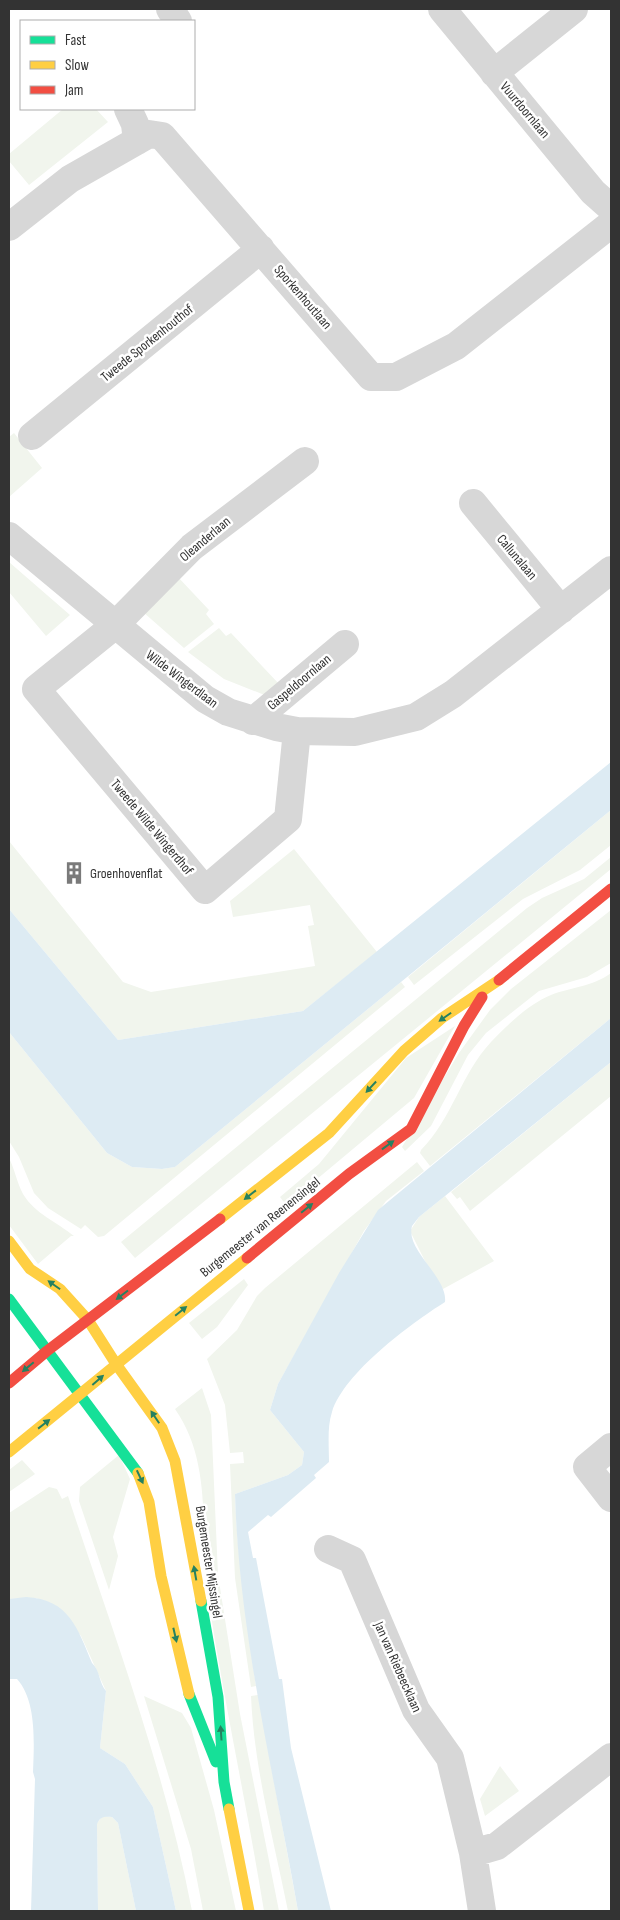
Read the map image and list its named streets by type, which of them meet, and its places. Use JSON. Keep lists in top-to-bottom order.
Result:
{
  "streets": {
    "main road": ["Burgemeester van Reenensingel", "Burgemeester Mijssingel"],
    "street": [
      "Vuurdoornlaan",
      "Sporkenhoutlaan",
      "Tweede Sporkenhouthof",
      "Oleanderlaan",
      "Callunalaan",
      "Wilde Wingerdlaan",
      "Gaspeldoornlaan",
      "Tweede Wilde Wingerdhof",
      "Jan van Riebeecklaan"
    ]
  },
  "crossings": [
    ["Sporkenhoutlaan", "Tweede Sporkenhouthof"],
    ["Oleanderlaan", "Wilde Wingerdlaan"],
    ["Oleanderlaan", "Tweede Wilde Wingerdhof"],
    ["Callunalaan", "Wilde Wingerdlaan"],
    ["Wilde Wingerdlaan", "Gaspeldoornlaan"],
    ["Wilde Wingerdlaan", "Tweede Wilde Wingerdhof"],
    ["Burgemeester van Reenensingel", "Burgemeester Mijssingel"]
  ],
  "places": {
    "building": ["Groenhovenflat"]
  },
  "legend": ["Fast", "Slow", "Jam"]
}
